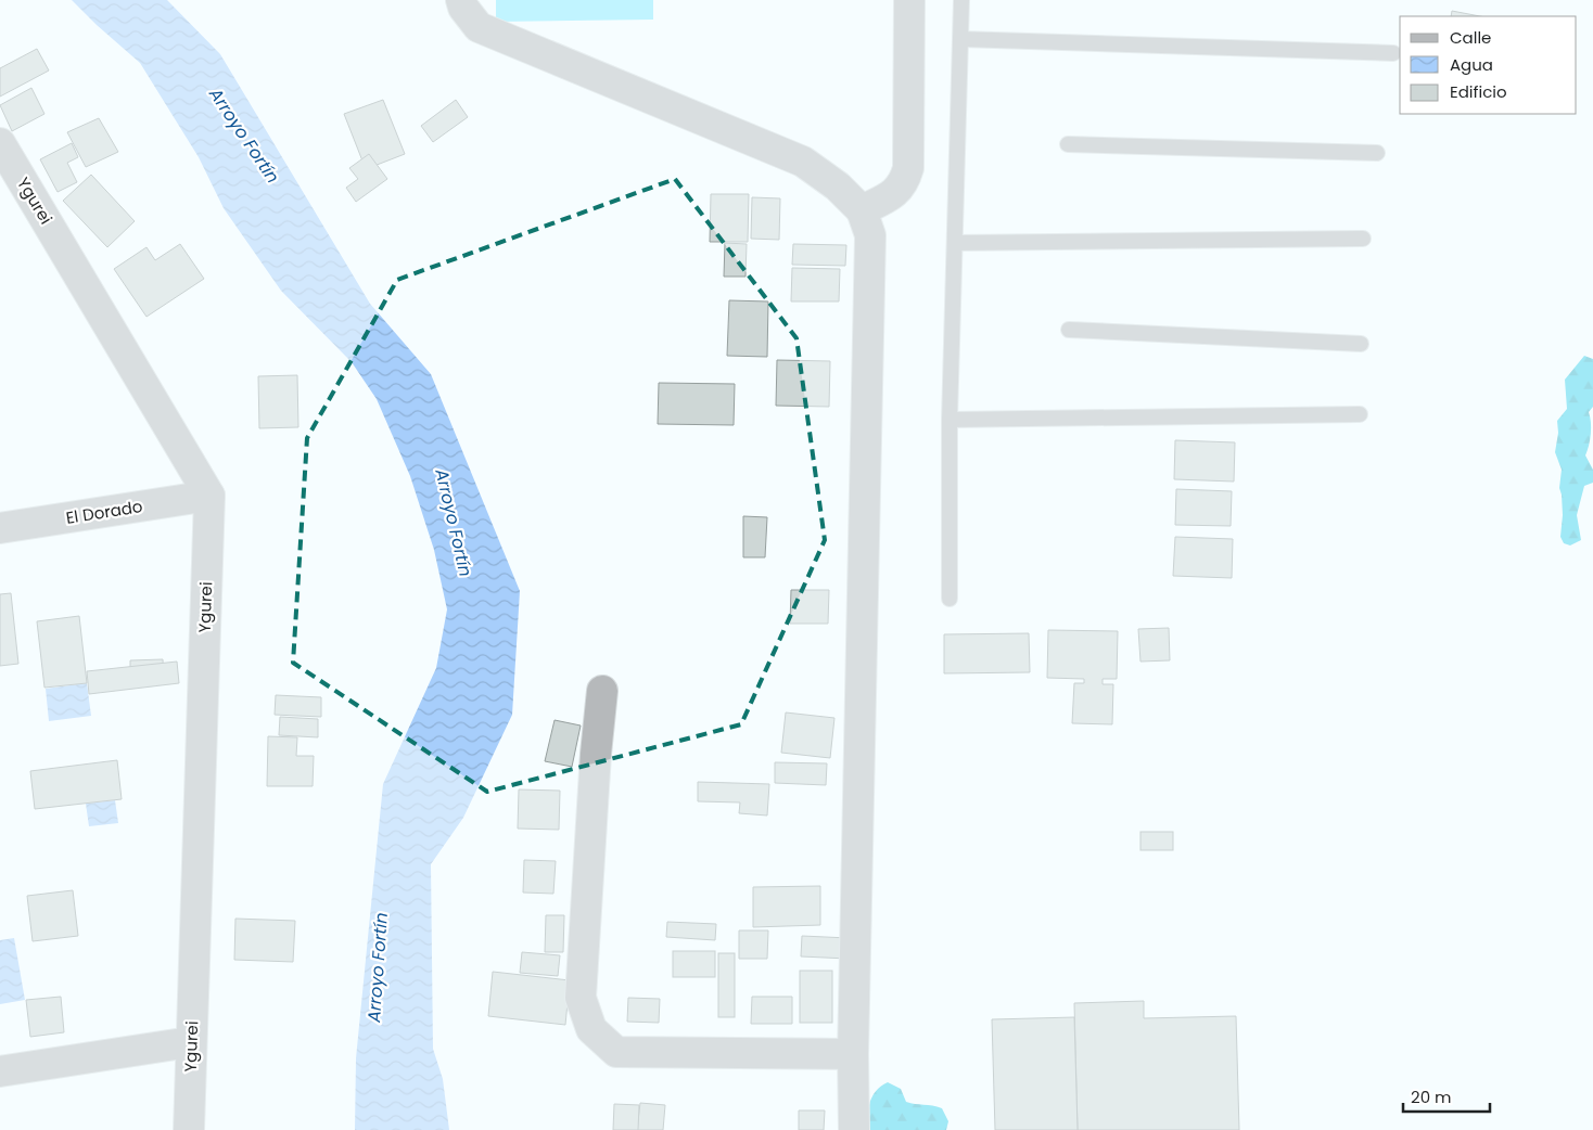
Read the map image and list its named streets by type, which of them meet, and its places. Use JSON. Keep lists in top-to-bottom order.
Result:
{
  "streets": {
    "street": ["Ygurei", "El Dorado"]
  },
  "crossings": [
    ["Ygurei", "El Dorado"]
  ],
  "water": ["Arroyo Fortín"],
  "legend": ["Calle", "Agua", "Edificio"],
  "scale_bar": "20 m"
}
